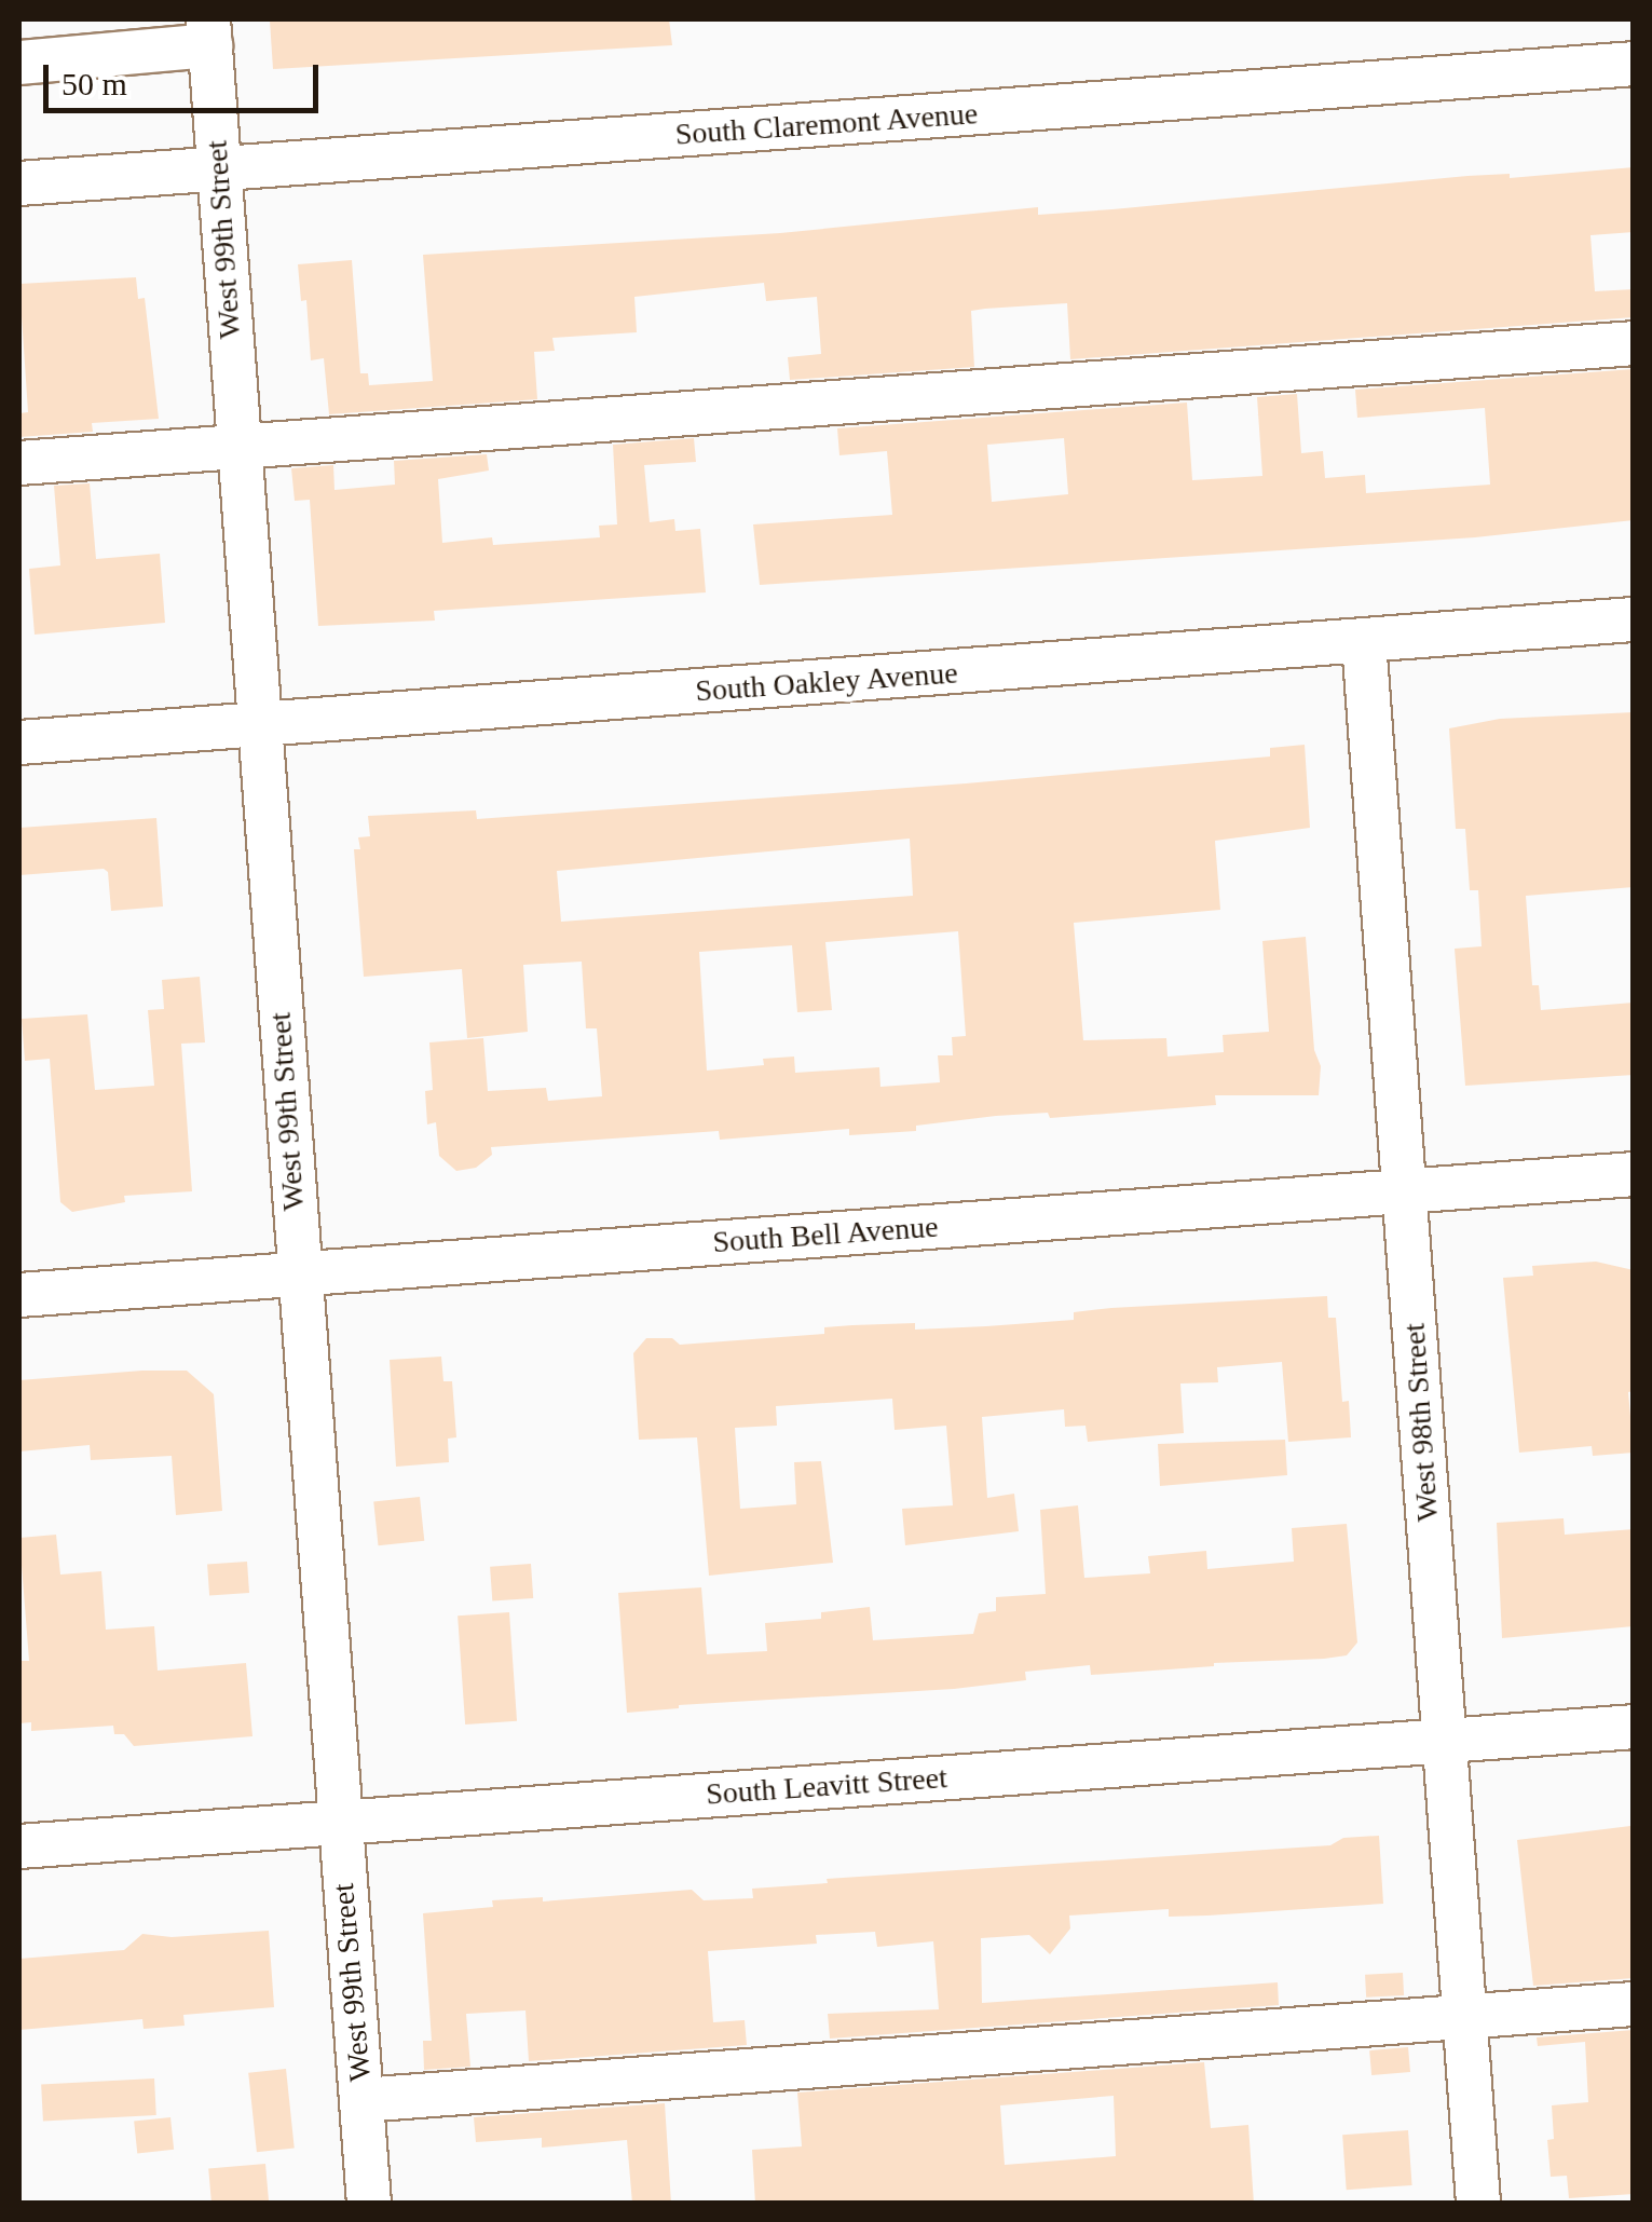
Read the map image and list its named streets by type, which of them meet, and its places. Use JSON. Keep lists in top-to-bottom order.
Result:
{
  "streets": {
    "street": [
      "South Claremont Avenue",
      "West 99th Street",
      "South Oakley Avenue",
      "South Bell Avenue",
      "West 98th Street",
      "South Leavitt Street"
    ]
  },
  "crossings": [
    ["South Claremont Avenue", "West 99th Street"],
    ["West 99th Street", "South Oakley Avenue"],
    ["West 99th Street", "South Bell Avenue"],
    ["West 99th Street", "South Leavitt Street"],
    ["South Oakley Avenue", "West 98th Street"],
    ["South Bell Avenue", "West 98th Street"],
    ["West 98th Street", "South Leavitt Street"]
  ],
  "scale_bar": "50 m"
}
